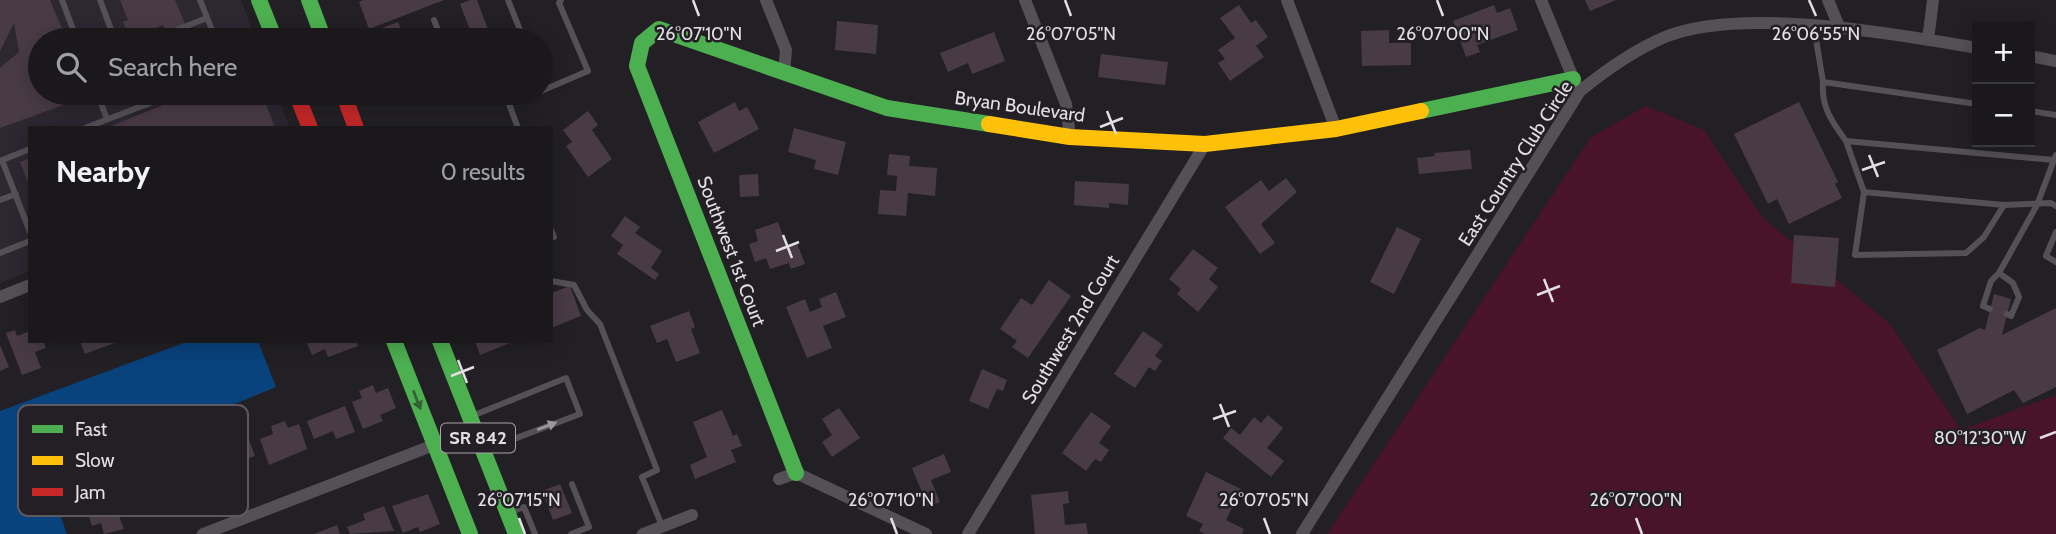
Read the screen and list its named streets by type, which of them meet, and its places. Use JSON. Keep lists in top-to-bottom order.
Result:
{
  "streets": {
    "street": [
      "Bryan Boulevard",
      "East Country Club Circle",
      "Southwest 1st Court",
      "Southwest 2nd Court",
      "SR 842"
    ]
  },
  "crossings": [
    ["Bryan Boulevard", "East Country Club Circle"],
    ["Bryan Boulevard", "Southwest 1st Court"],
    ["Bryan Boulevard", "Southwest 2nd Court"]
  ],
  "legend": ["Fast", "Slow", "Jam"],
  "page": {
    "map_buttons": ["+", "−"],
    "search": "Search here",
    "heading": ["Nearby", "0 results"]
  },
  "coordinates": [
    "26°06'55\"N",
    "26°07'10\"N",
    "26°07'05\"N",
    "26°07'00\"N",
    "80°12'30\"W",
    "26°07'15\"N"
  ]
}
